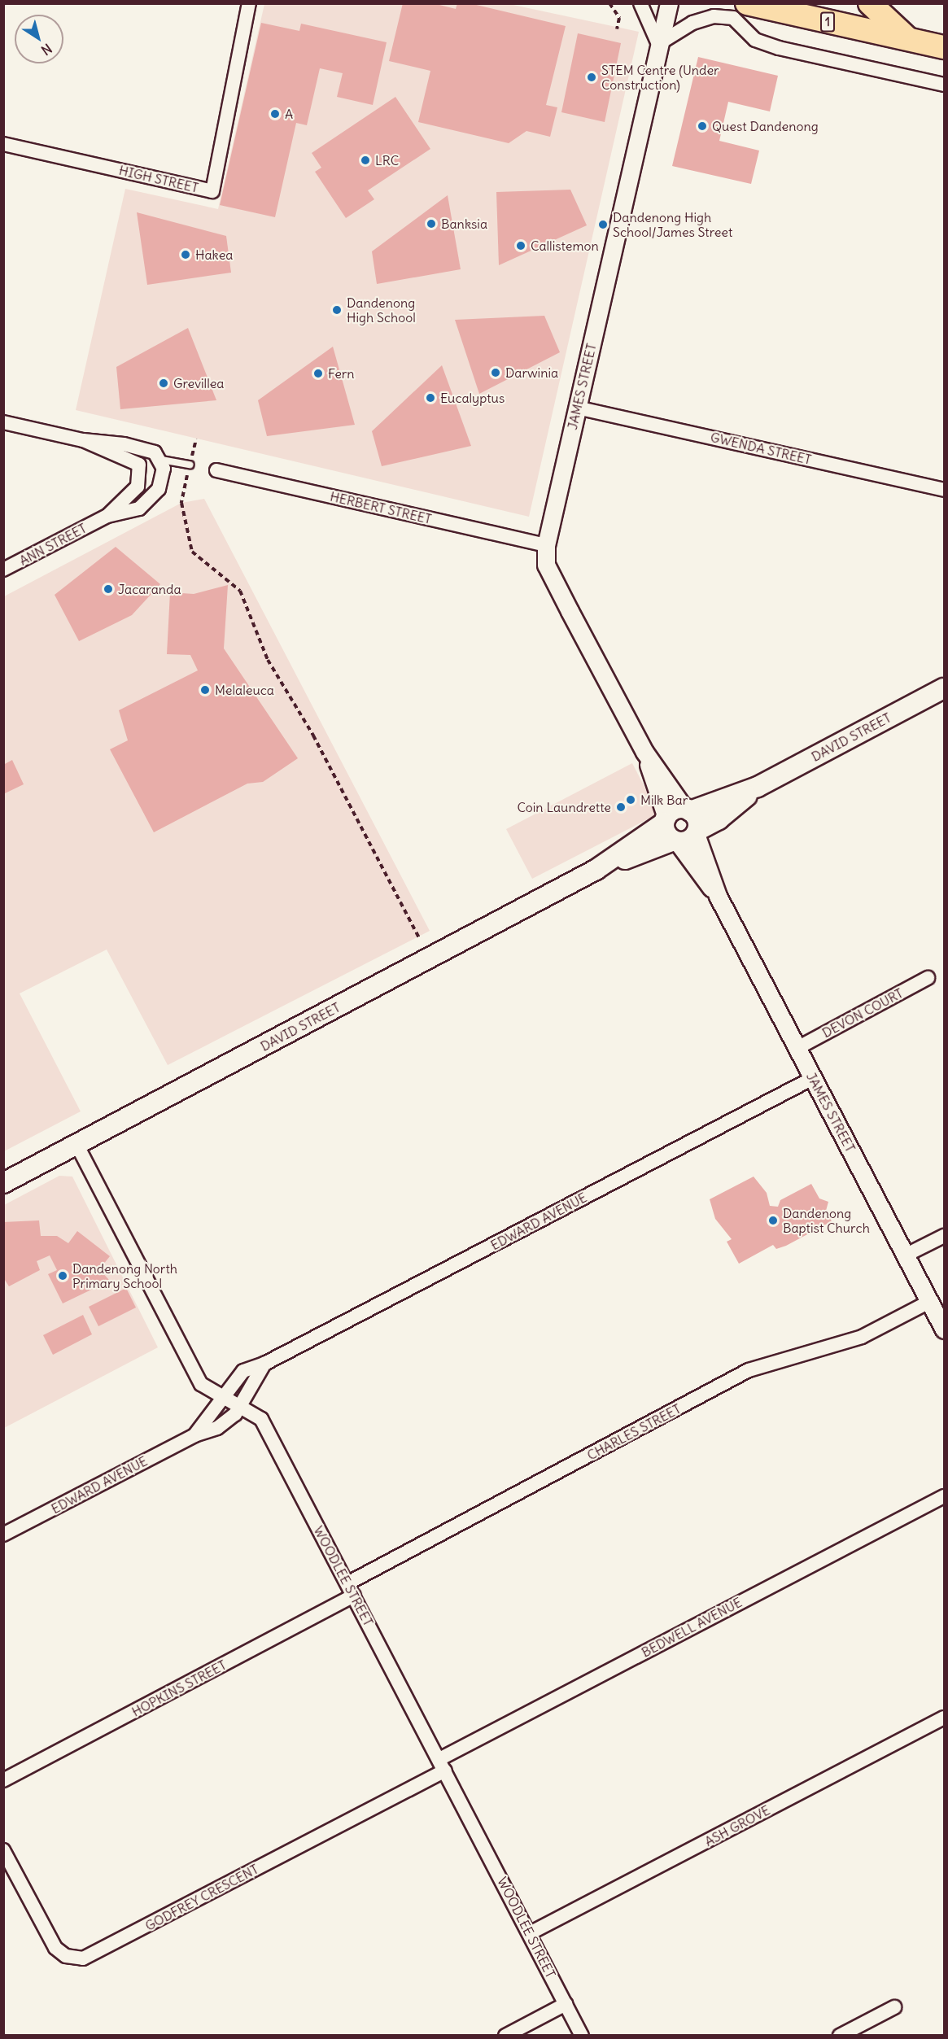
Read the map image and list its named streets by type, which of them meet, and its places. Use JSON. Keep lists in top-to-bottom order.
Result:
{
  "streets": {
    "highway": ["1"],
    "main road": ["DAVID STREET"],
    "street": [
      "HIGH STREET",
      "JAMES STREET",
      "GWENDA STREET",
      "HERBERT STREET",
      "ANN STREET",
      "DEVON COURT",
      "EDWARD AVENUE",
      "CHARLES STREET",
      "WOODLEE STREET",
      "BEDWELL AVENUE",
      "HOPKINS STREET",
      "ASH GROVE",
      "GODFREY CRESCENT"
    ]
  },
  "crossings": [
    ["JAMES STREET", "GWENDA STREET"],
    ["JAMES STREET", "HERBERT STREET"],
    ["JAMES STREET", "DAVID STREET"],
    ["JAMES STREET", "DEVON COURT"],
    ["JAMES STREET", "EDWARD AVENUE"],
    ["JAMES STREET", "CHARLES STREET"],
    ["DAVID STREET", "WOODLEE STREET"],
    ["EDWARD AVENUE", "WOODLEE STREET"],
    ["CHARLES STREET", "WOODLEE STREET"],
    ["WOODLEE STREET", "BEDWELL AVENUE"],
    ["WOODLEE STREET", "HOPKINS STREET"],
    ["WOODLEE STREET", "ASH GROVE"],
    ["WOODLEE STREET", "GODFREY CRESCENT"],
    ["BEDWELL AVENUE", "GODFREY CRESCENT"]
  ],
  "places": [
    "STEM Centre (Under Construction)",
    "A",
    "Quest Dandenong",
    "LRC",
    "Banksia",
    "Dandenong High School/James Street",
    "Callistemon",
    "Hakea",
    "Dandenong High School",
    "Darwinia",
    "Fern",
    "Grevillea",
    "Eucalyptus",
    "Jacaranda",
    "Melaleuca",
    "Milk Bar",
    "Coin Laundrette",
    "Dandenong Baptist Church",
    "Dandenong North Primary School"
  ],
  "north": "bottom right"
}
